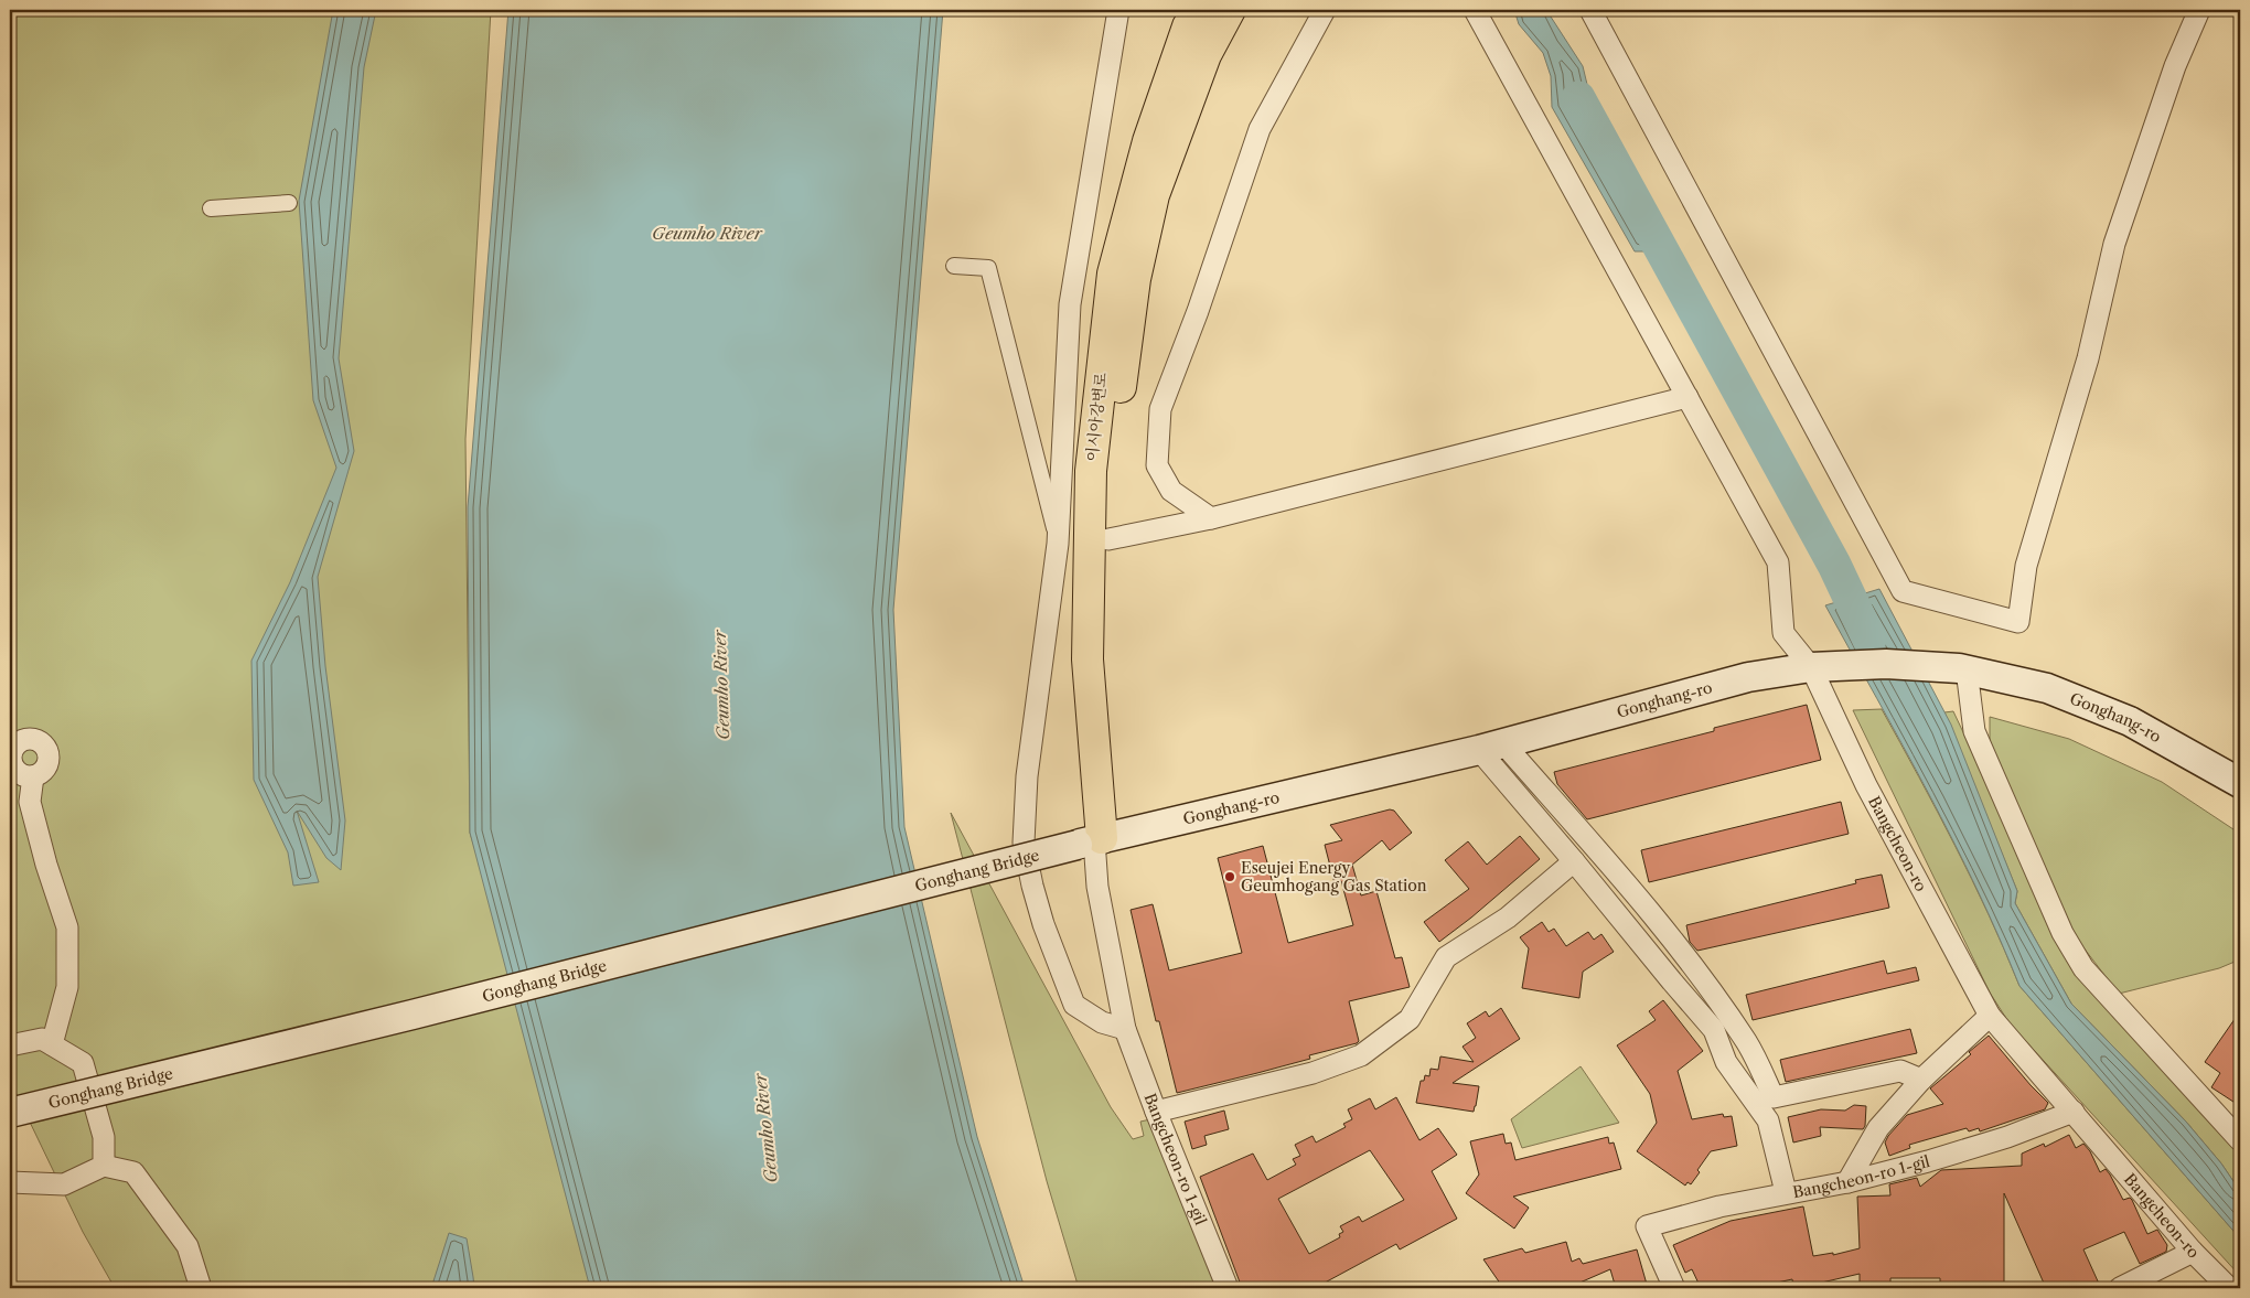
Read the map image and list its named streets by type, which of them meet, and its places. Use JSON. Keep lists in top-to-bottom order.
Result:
{
  "streets": {
    "highway": ["이시아강변로"],
    "main road": ["Gonghang-ro", "Gonghang Bridge"],
    "street": ["Bangcheon-ro", "Bangcheon-ro 1-gil"]
  },
  "crossings": [
    ["이시아강변로", "Gonghang-ro"],
    ["이시아강변로", "Gonghang Bridge"],
    ["이시아강변로", "Bangcheon-ro 1-gil"],
    ["Gonghang-ro", "Bangcheon-ro"],
    ["Gonghang-ro", "Gonghang Bridge"],
    ["Gonghang-ro", "Bangcheon-ro 1-gil"],
    ["Bangcheon-ro", "Bangcheon-ro 1-gil"],
    ["Gonghang Bridge", "Bangcheon-ro 1-gil"]
  ],
  "water": ["Geumho River"],
  "places": ["Eseujei Energy Geumhogang Gas Station"]
}
